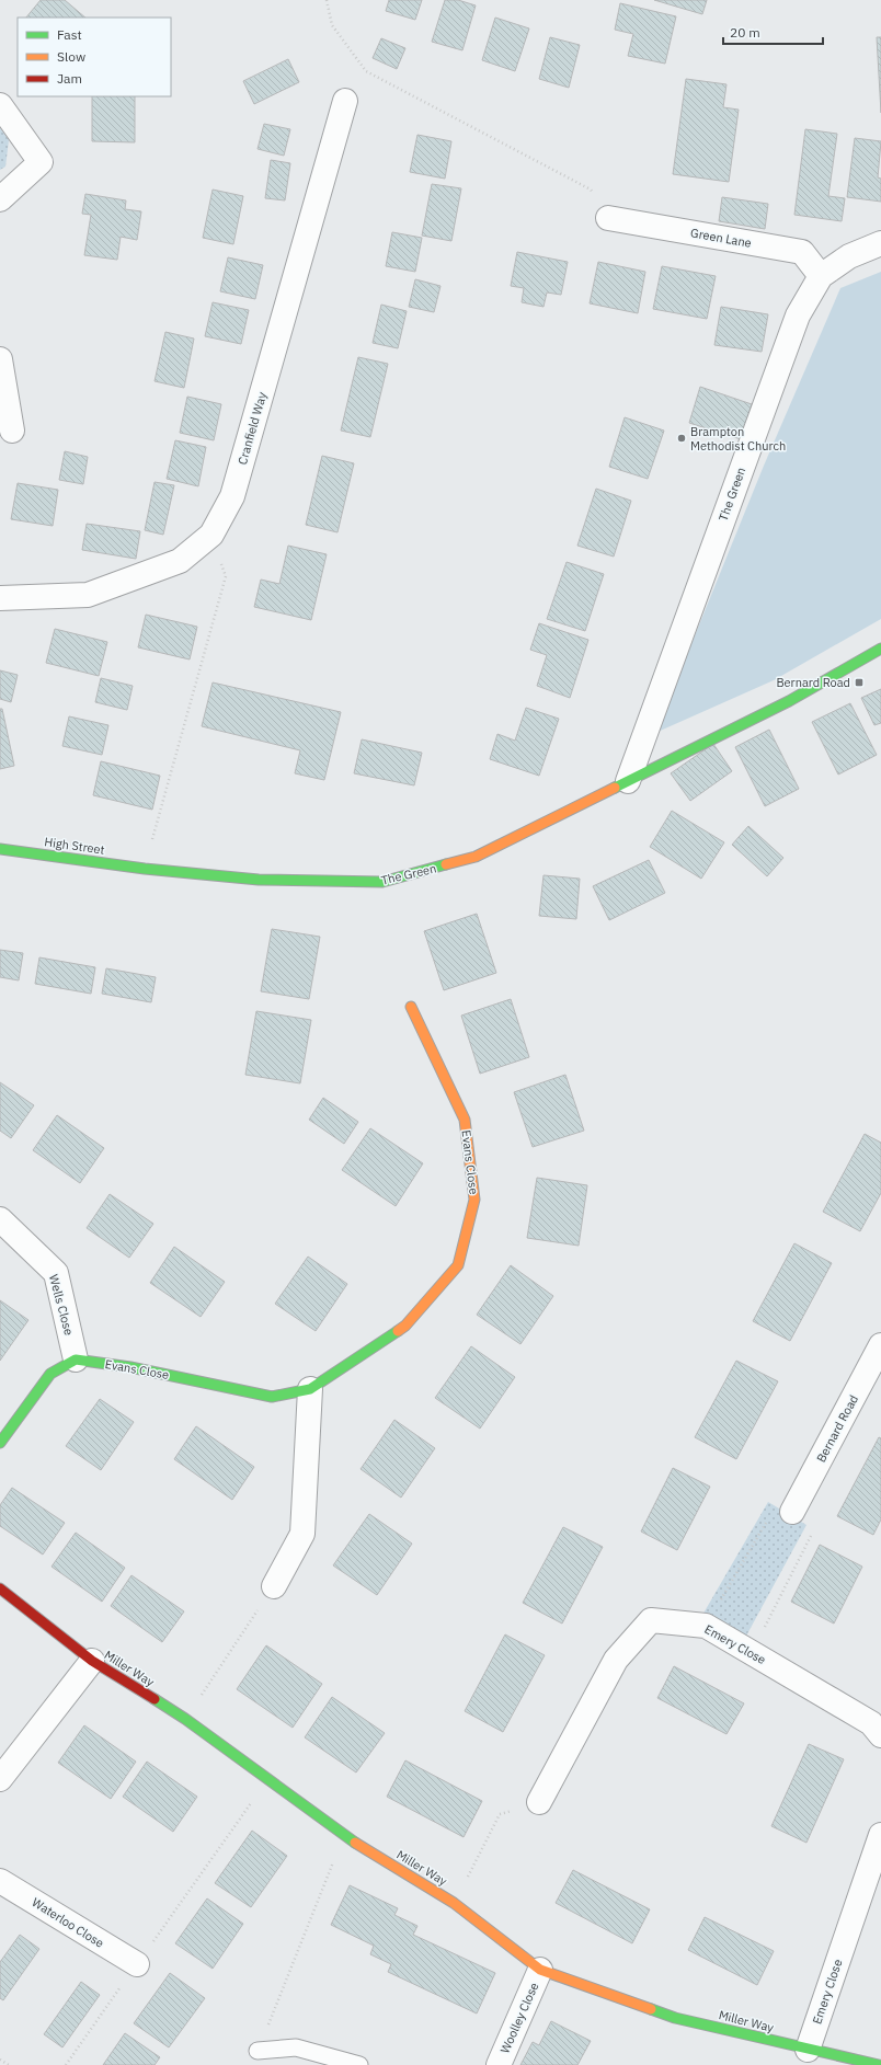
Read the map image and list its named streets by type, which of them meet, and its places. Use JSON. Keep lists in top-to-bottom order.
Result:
{
  "streets": {
    "street": [
      "Green Lane",
      "Cranfield Way",
      "The Green",
      "High Street",
      "Evans Close",
      "Wells Close",
      "Bernard Road",
      "Emery Close",
      "Miller Way",
      "Waterloo Close",
      "Woolley Close"
    ]
  },
  "crossings": [
    ["Green Lane", "The Green"],
    ["The Green", "High Street"],
    ["Evans Close", "Wells Close"],
    ["Emery Close", "Miller Way"],
    ["Miller Way", "Woolley Close"]
  ],
  "places": {
    "other": ["Brampton Methodist Church"],
    "transit": ["Bernard Road"]
  },
  "legend": ["Fast", "Slow", "Jam"],
  "scale_bar": "20 m"
}
